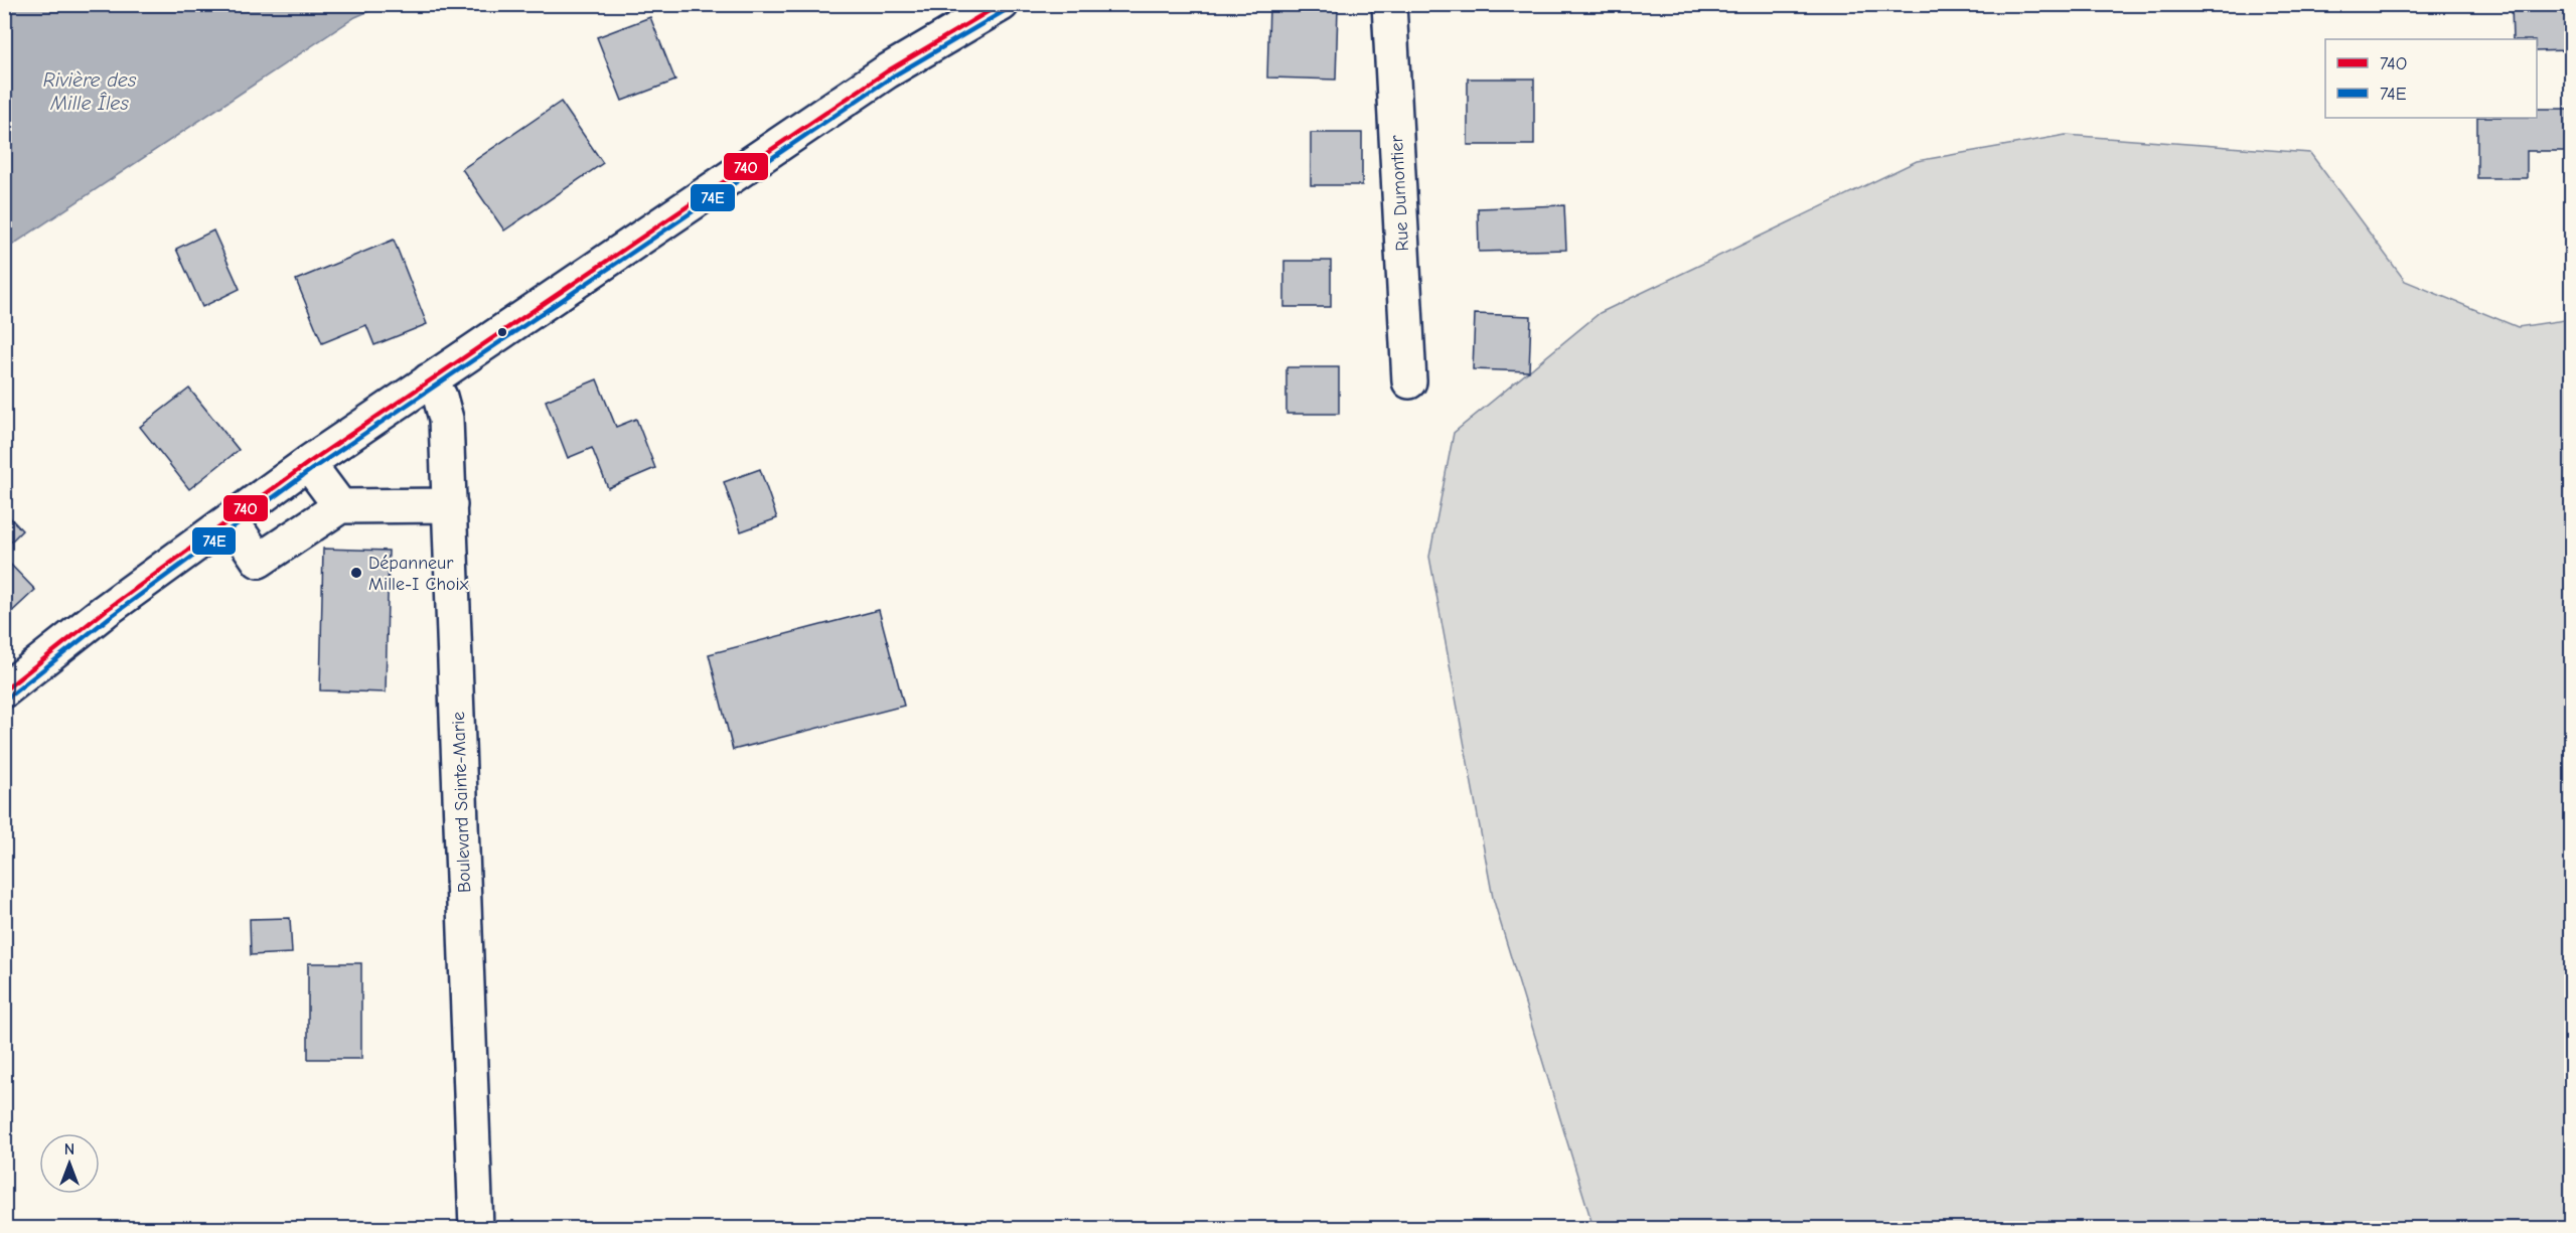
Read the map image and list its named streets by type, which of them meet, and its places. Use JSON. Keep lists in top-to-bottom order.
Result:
{
  "streets": {
    "street": ["Rue Dumontier", "Boulevard Sainte-Marie"]
  },
  "water": ["Rivière des Mille Îles"],
  "places": ["Dépanneur Mille-I Choix"],
  "lines": ["transit line 74O", "transit line 74E"],
  "legend": ["74O", "74E"],
  "north": "top"
}
